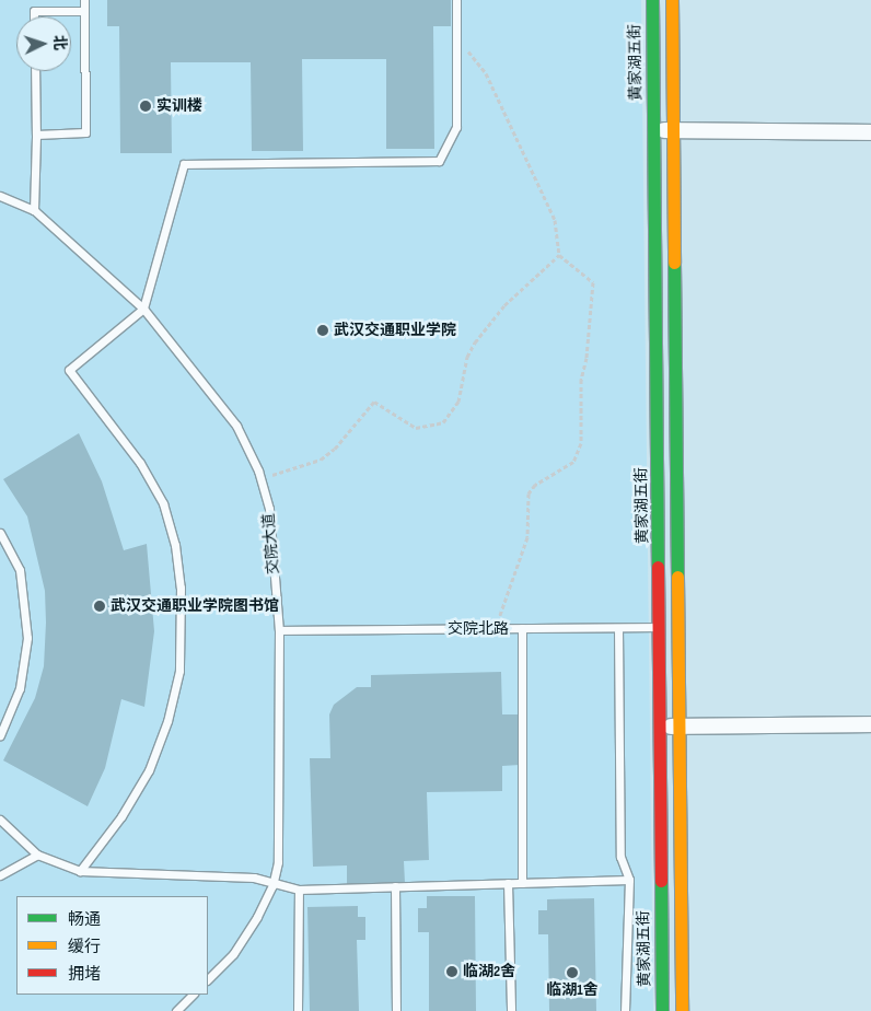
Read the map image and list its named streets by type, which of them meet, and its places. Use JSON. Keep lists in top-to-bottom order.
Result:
{
  "streets": {
    "street": ["黄家湖五街"],
    "lane": ["交院大道", "交院北路"]
  },
  "crossings": [
    ["黄家湖五街", "交院北路"],
    ["交院大道", "交院北路"]
  ],
  "places": [
    "实训楼",
    "武汉交通职业学院",
    "武汉交通职业学院图书馆",
    "临湖2舍",
    "临湖1舍"
  ],
  "legend": ["畅通", "缓行", "拥堵"],
  "north": "right"
}
